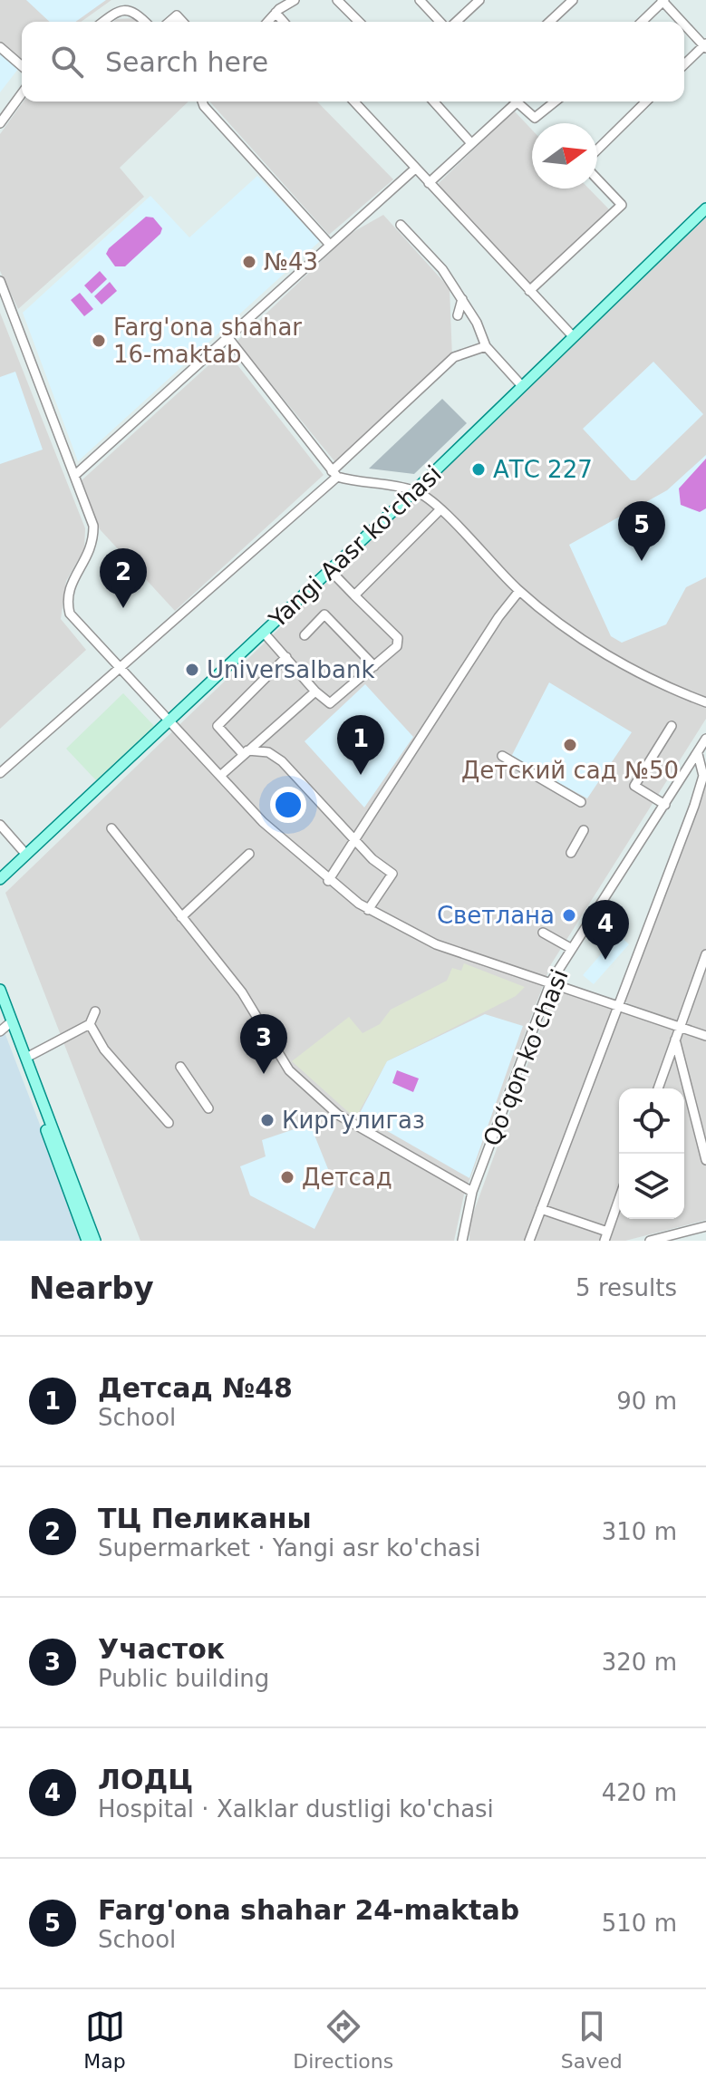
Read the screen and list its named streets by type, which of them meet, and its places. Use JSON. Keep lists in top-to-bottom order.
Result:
{
  "streets": {
    "main road": ["Yangi Aasr ko'chasi"],
    "street": ["Qoʻqon koʻchasi"]
  },
  "places": [
    "№43",
    "Farg'ona shahar 16-maktab",
    "АТС 227",
    "Universalbank",
    "Детский сад №50",
    "Светлана",
    "Киргулигаз",
    "Детсад"
  ],
  "north": "right",
  "page": {
    "search": "Search here",
    "pins": [
      "5",
      "2",
      "1",
      "4",
      "3"
    ],
    "heading": ["Nearby", "5 results"],
    "list": [
      {
        "mark": "1",
        "name": "Детсад №48",
        "note": "School",
        "value": "90 m"
      },
      {
        "mark": "2",
        "name": "ТЦ Пеликаны",
        "note": "Supermarket · Yangi asr ko'chasi",
        "value": "310 m"
      },
      {
        "mark": "3",
        "name": "Участок",
        "note": "Public building",
        "value": "320 m"
      },
      {
        "mark": "4",
        "name": "ЛОДЦ",
        "note": "Hospital · Xalklar dustligi ko'chasi",
        "value": "420 m"
      },
      {
        "mark": "5",
        "name": "Farg'ona shahar 24-maktab",
        "note": "School",
        "value": "510 m"
      }
    ],
    "nav": ["Map", "Directions", "Saved"]
  }
}
